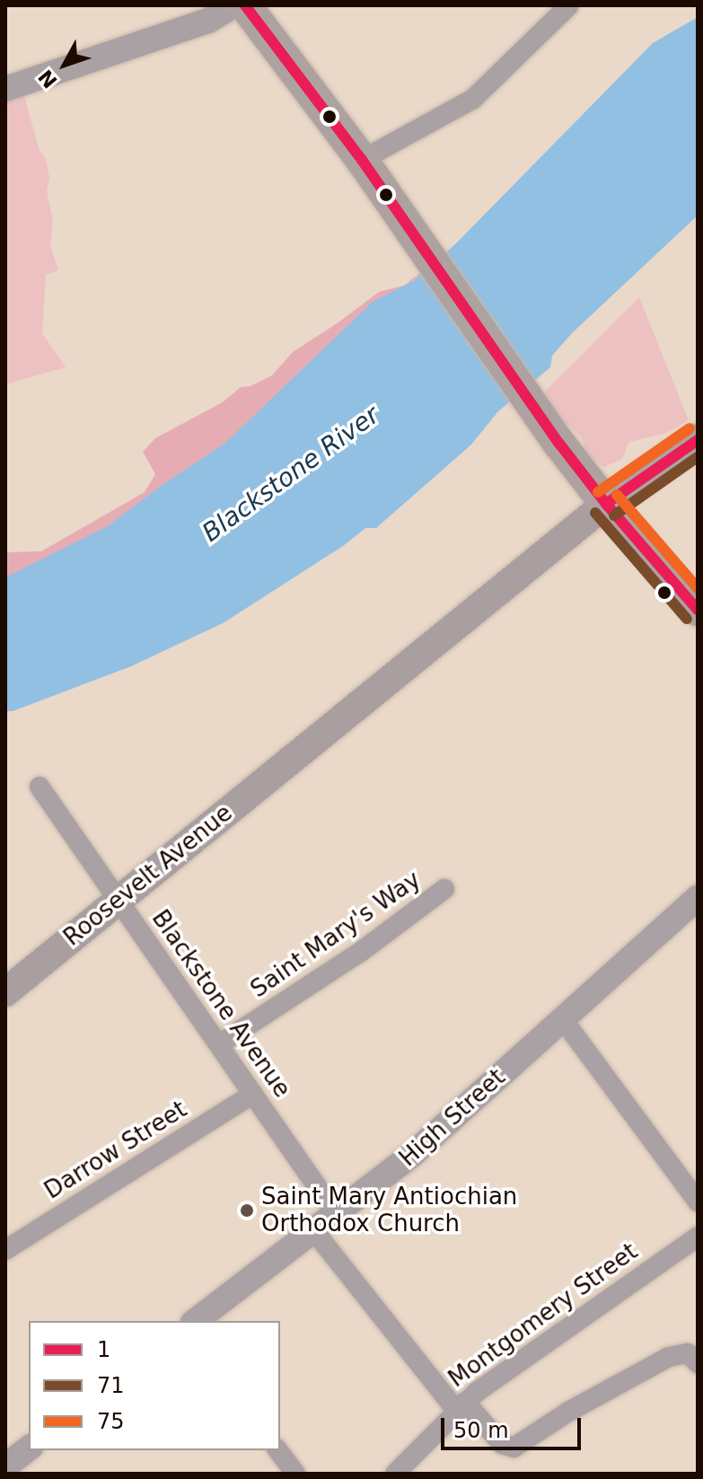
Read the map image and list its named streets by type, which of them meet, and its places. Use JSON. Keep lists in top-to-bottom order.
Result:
{
  "streets": {
    "main road": ["Roosevelt Avenue"],
    "street": [
      "Saint Mary's Way",
      "Blackstone Avenue",
      "High Street",
      "Darrow Street",
      "Montgomery Street"
    ]
  },
  "crossings": [
    ["Roosevelt Avenue", "Blackstone Avenue"],
    ["Saint Mary's Way", "Blackstone Avenue"],
    ["Blackstone Avenue", "High Street"],
    ["Blackstone Avenue", "Darrow Street"]
  ],
  "water": ["Blackstone River"],
  "places": ["Saint Mary Antiochian Orthodox Church"],
  "lines": ["transit line 1", "transit line 75", "transit line 71"],
  "legend": ["1", "71", "75"],
  "scale_bar": "50 m",
  "north": "bottom left"
}
